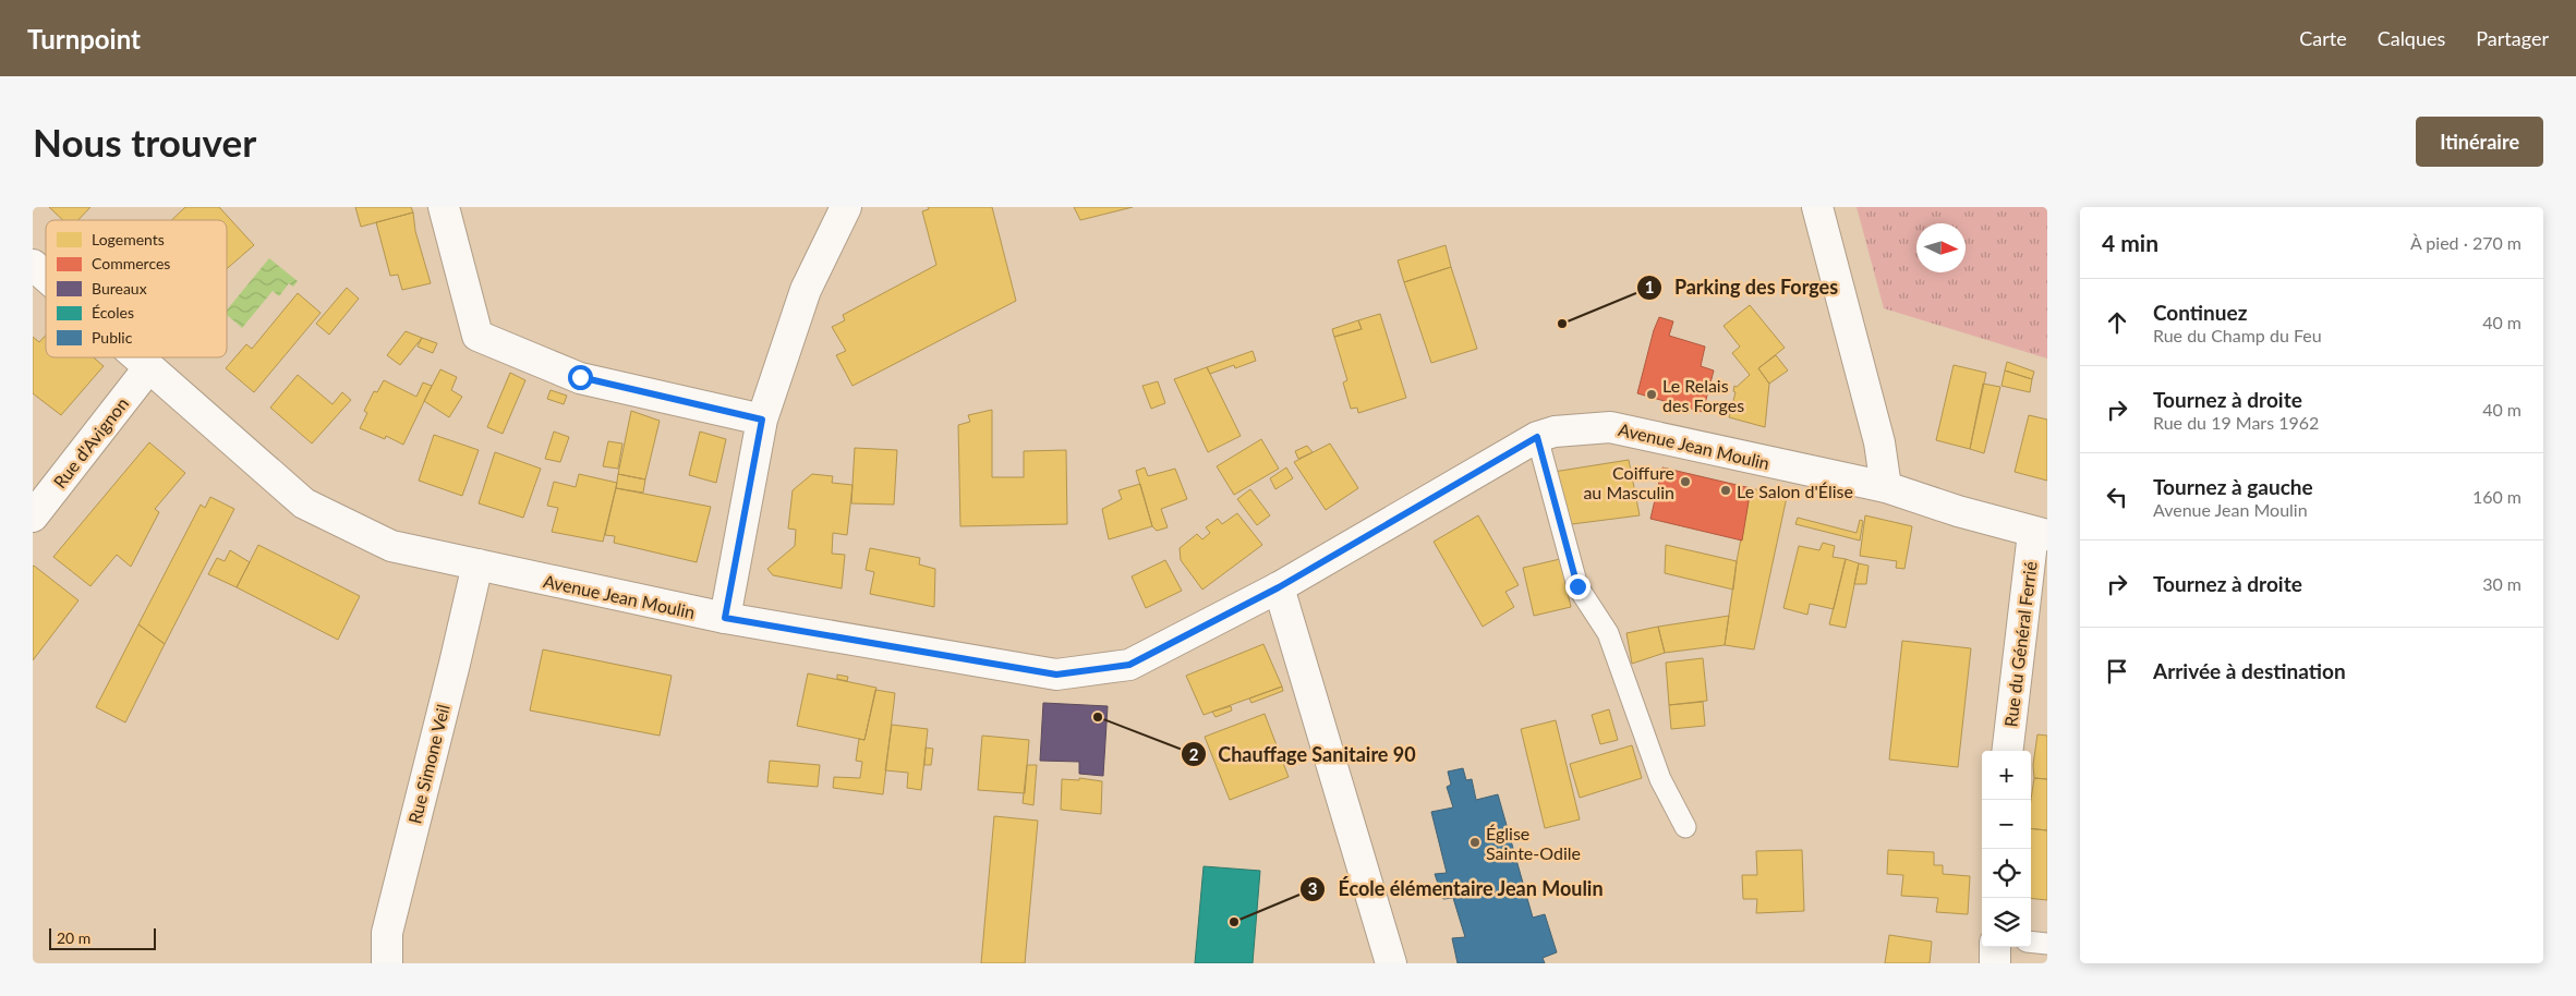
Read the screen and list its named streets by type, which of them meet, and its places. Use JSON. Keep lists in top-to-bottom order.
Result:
{
  "streets": {
    "street": [
      "Rue d'Avignon",
      "Avenue Jean Moulin",
      "Rue du Général Ferrié",
      "Rue Simone Veil"
    ]
  },
  "crossings": [
    ["Rue d'Avignon", "Avenue Jean Moulin"],
    ["Avenue Jean Moulin", "Rue du Général Ferrié"],
    ["Avenue Jean Moulin", "Rue Simone Veil"]
  ],
  "places": [
    "Parking des Forges",
    "Le Relais des Forges",
    "Coiffure au Masculin",
    "Le Salon d'Élise",
    "Chauffage Sanitaire 90",
    "Église Sainte-Odile",
    "École élémentaire Jean Moulin"
  ],
  "legend": [
    "Logements",
    "Commerces",
    "Bureaux",
    "Écoles",
    "Public"
  ],
  "scale_bar": "20 m",
  "north": "right",
  "page": {
    "header": "Turnpoint",
    "nav": ["Carte", "Calques", "Partager"],
    "buttons": "Itinéraire",
    "title": "Nous trouver",
    "heading": ["4 min", "À pied · 270 m"],
    "list": [
      ["Continuez", "Rue du Champ du Feu", "40 m"],
      ["Tournez à droite", "Rue du 19 Mars 1962", "40 m"],
      ["Tournez à gauche", "Avenue Jean Moulin", "160 m"],
      ["Tournez à droite", "30 m"],
      "Arrivée à destination"
    ],
    "map_buttons": ["+", "−"],
    "scale": "20 m"
  }
}
